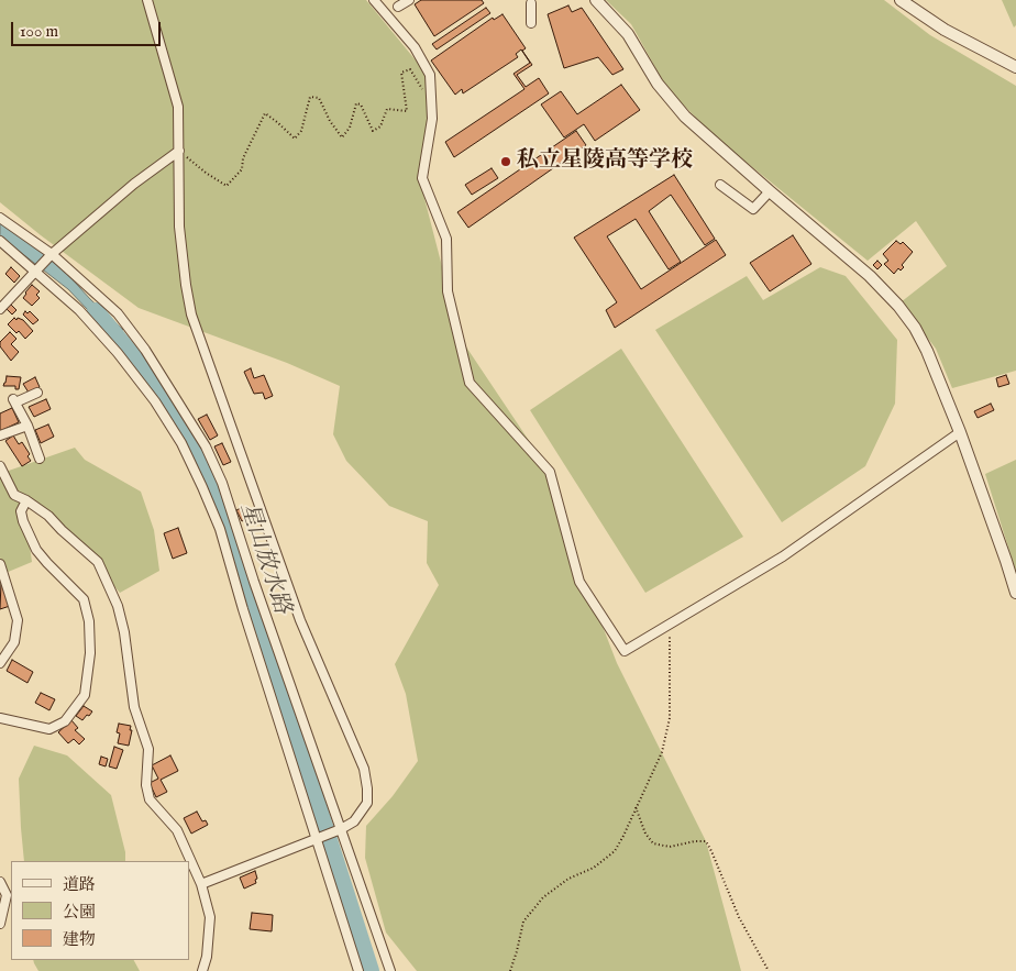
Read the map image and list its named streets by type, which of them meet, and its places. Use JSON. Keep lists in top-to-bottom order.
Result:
{
  "water": ["星山放水路"],
  "places": ["私立星陵高等学校"],
  "legend": ["道路", "公園", "建物"],
  "scale_bar": "100 m"
}
